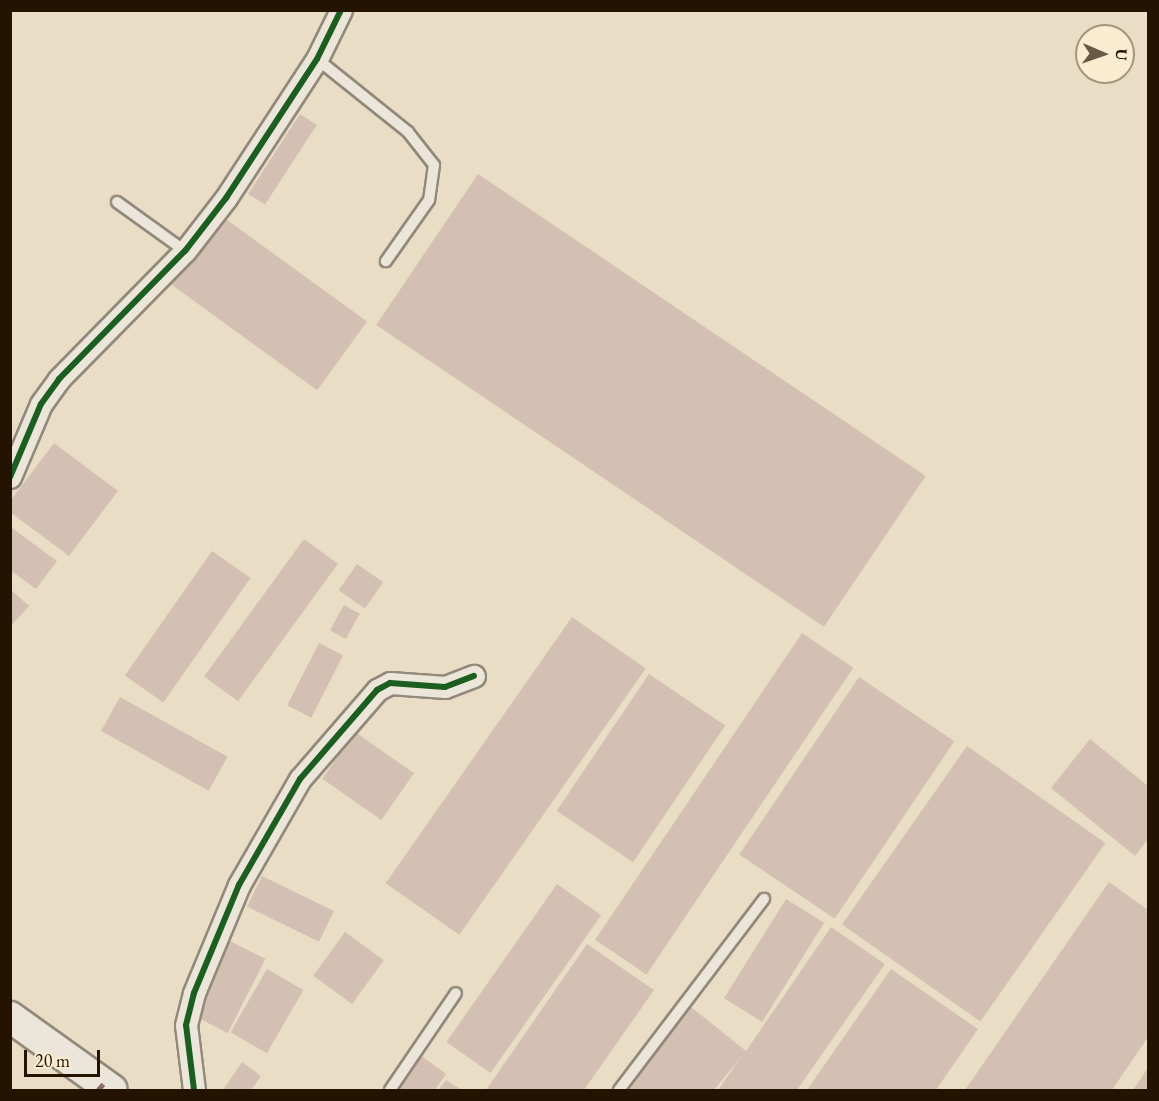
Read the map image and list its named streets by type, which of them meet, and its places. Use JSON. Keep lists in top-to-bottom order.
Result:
{
  "scale_bar": "20 m",
  "north": "right"
}
